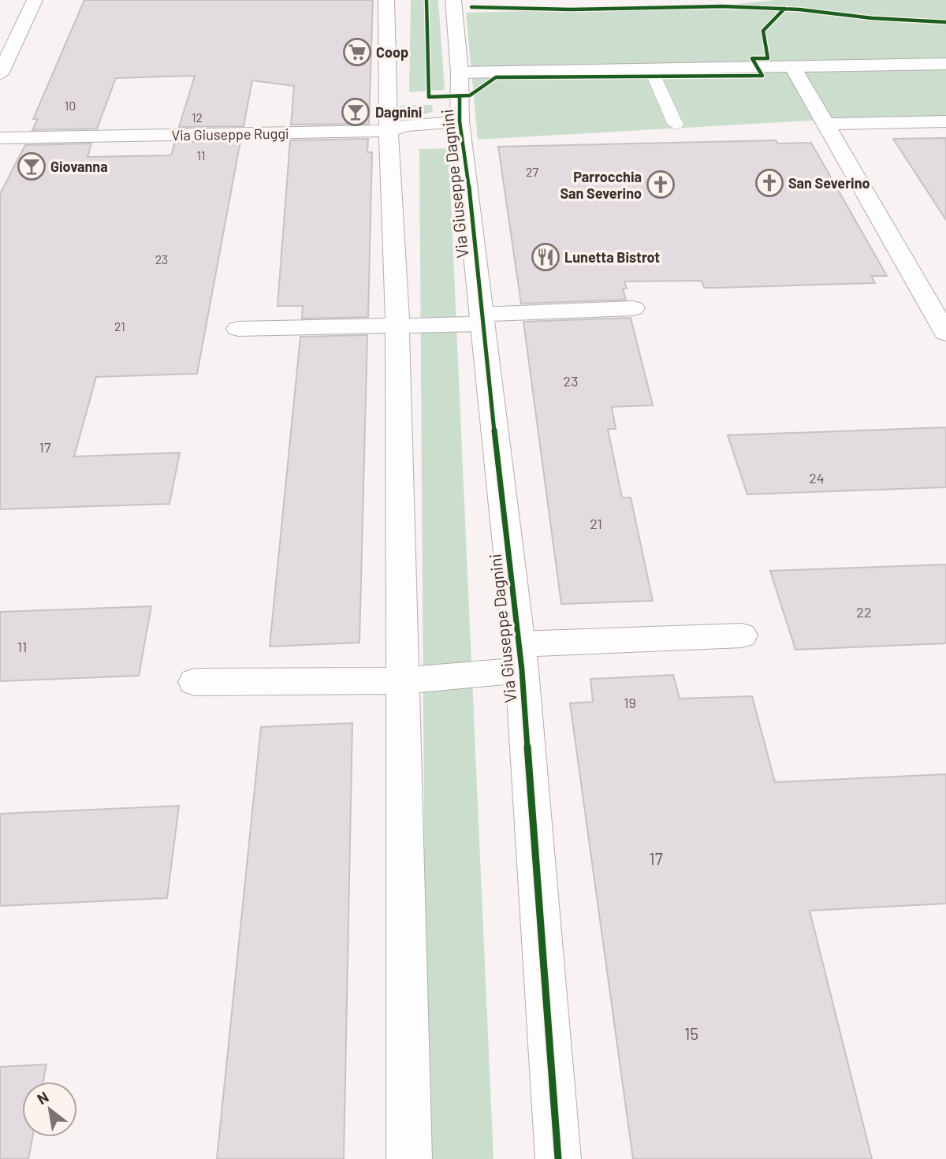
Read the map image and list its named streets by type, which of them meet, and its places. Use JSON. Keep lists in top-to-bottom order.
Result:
{
  "streets": {
    "street": ["Via Giuseppe Ruggi", "Via Giuseppe Dagnini"]
  },
  "crossings": [
    ["Via Giuseppe Ruggi", "Via Giuseppe Dagnini"]
  ],
  "places": {
    "supermarket": ["Coop"],
    "bar": ["Dagnini", "Giovanna"],
    "church": ["San Severino", "Parrocchia San Severino"],
    "restaurant": ["Lunetta Bistrot"]
  },
  "house_numbers": [
    "10",
    "12",
    "11",
    "27",
    "23",
    "21",
    "23",
    "17",
    "24",
    "21",
    "22",
    "11",
    "19",
    "17",
    "15"
  ],
  "north": "top left"
}
